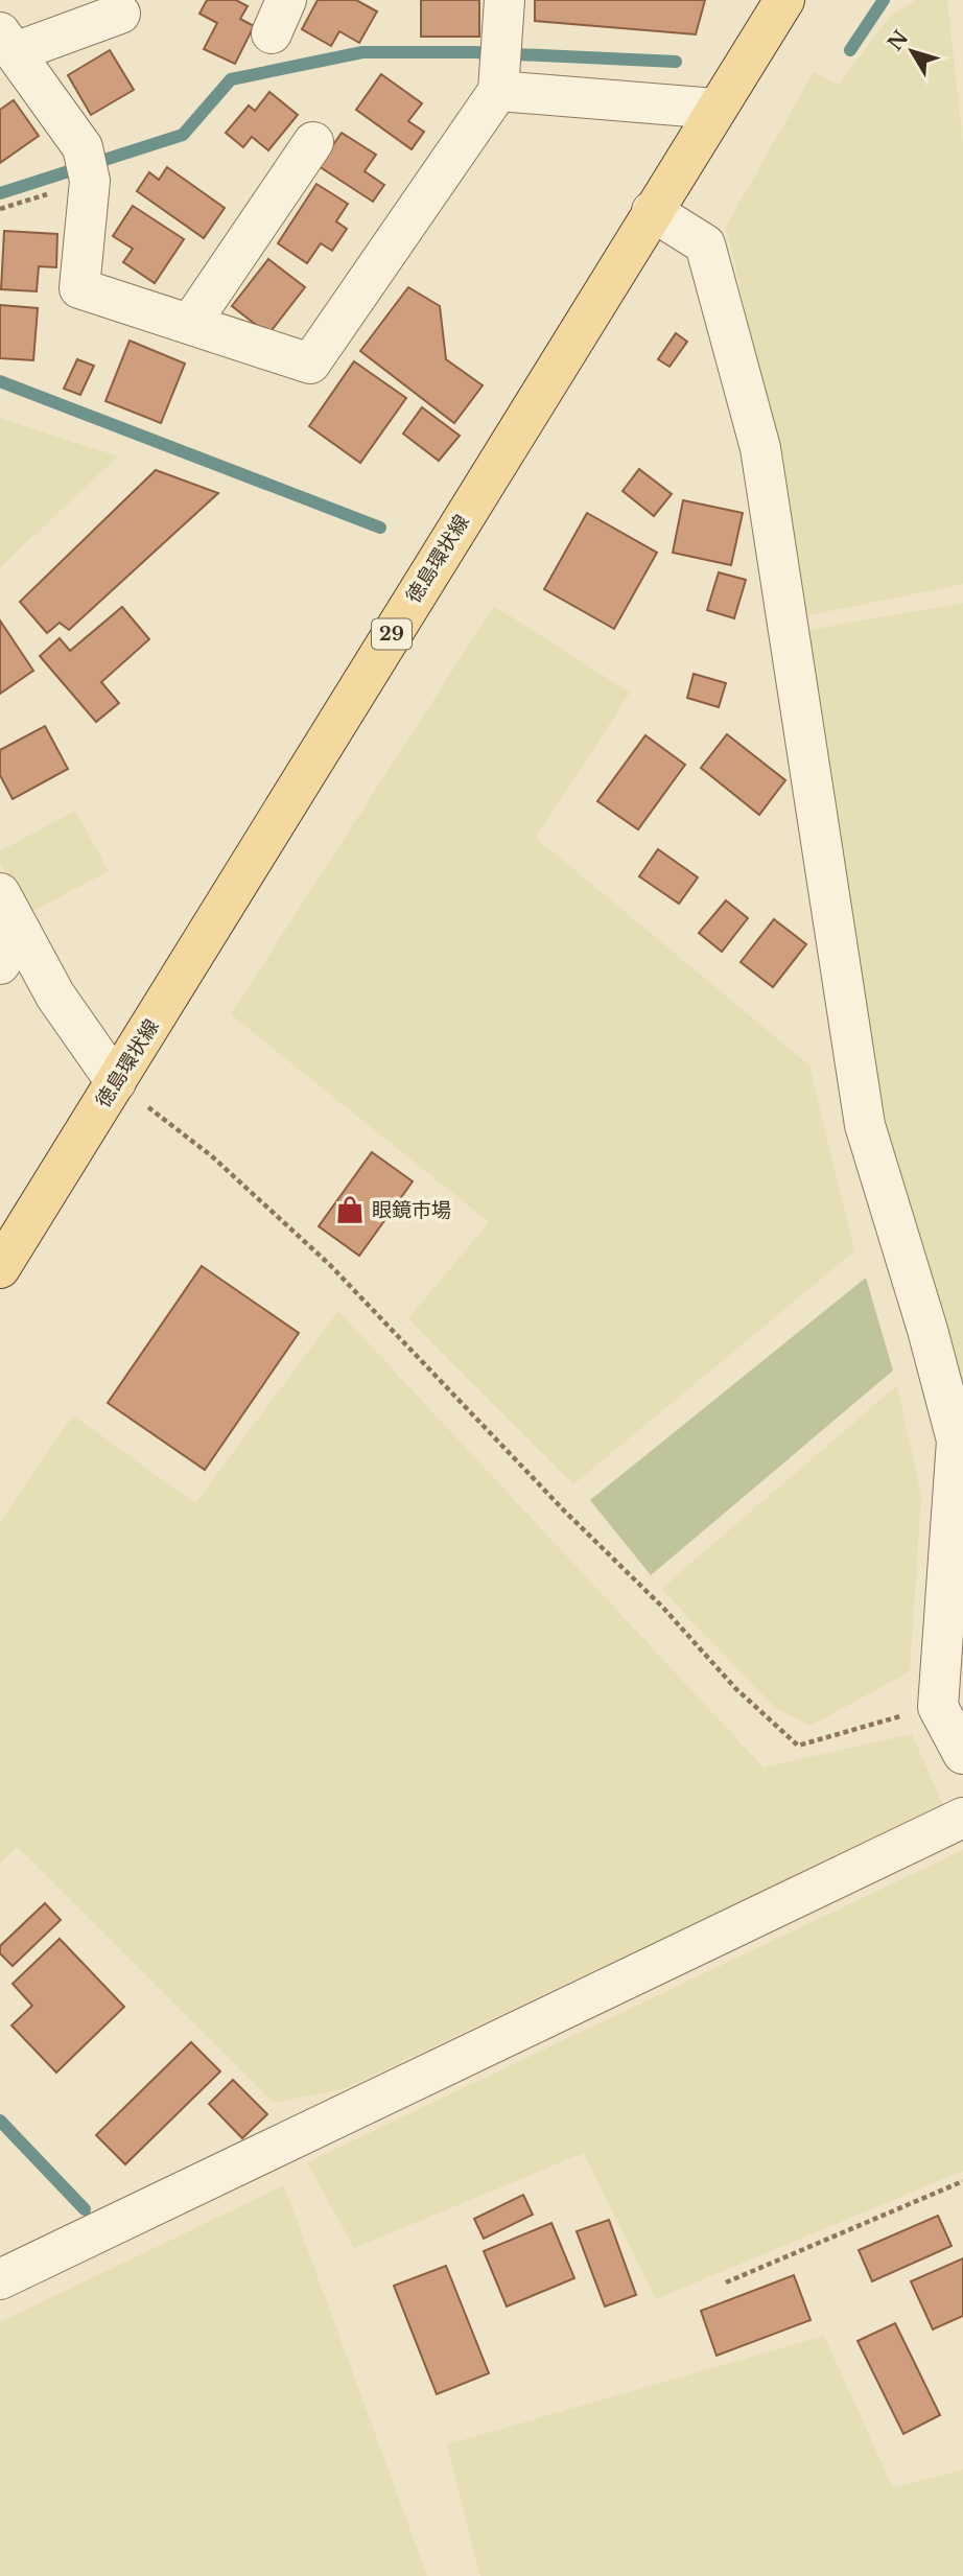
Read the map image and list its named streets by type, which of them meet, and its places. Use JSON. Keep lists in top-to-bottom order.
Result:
{
  "streets": {
    "main road": ["徳島環状線", "29"]
  },
  "places": {
    "shop": ["眼鏡市場"]
  },
  "north": "top left"
}
